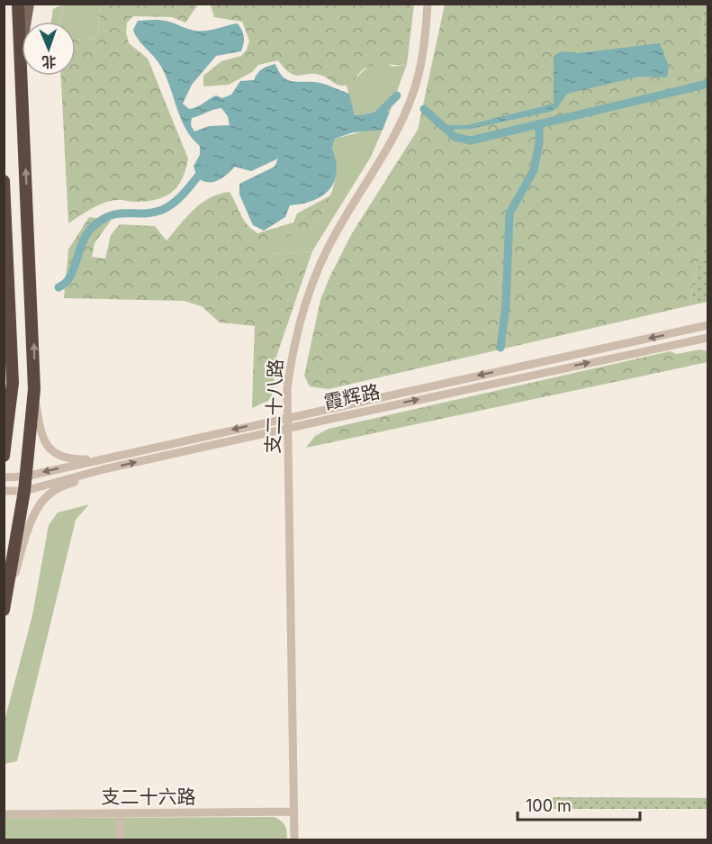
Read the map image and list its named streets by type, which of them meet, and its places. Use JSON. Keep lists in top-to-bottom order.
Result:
{
  "streets": {
    "street": ["霞辉路", "支二十八路", "支二十六路"]
  },
  "crossings": [
    ["霞辉路", "支二十八路"],
    ["支二十八路", "支二十六路"]
  ],
  "scale_bar": "100 m",
  "north": "bottom"
}
